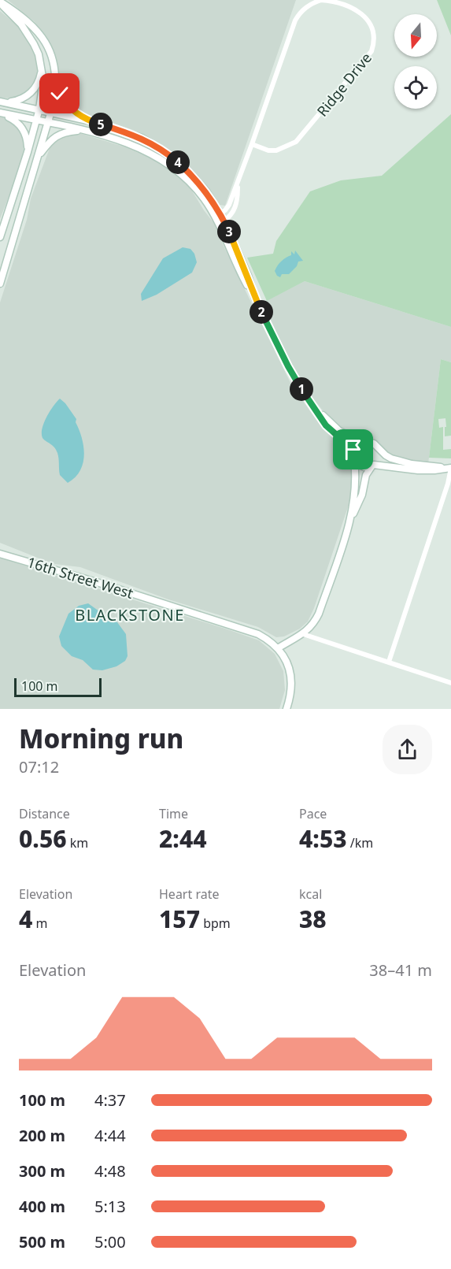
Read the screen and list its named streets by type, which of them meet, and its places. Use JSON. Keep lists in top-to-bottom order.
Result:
{
  "streets": {
    "street": ["Ridge Drive", "16th Street West"]
  },
  "districts": ["BLACKSTONE"],
  "scale_bar": "100 m",
  "north": "bottom",
  "page": {
    "pins": [
      "5",
      "4",
      "3",
      "2",
      "1"
    ],
    "scale": "100 m",
    "heading": ["Morning run", "07:12"],
    "stats": [
      ["Distance", "0.56 km"],
      ["Time", "2:44"],
      ["Pace", "4:53 /km"],
      ["Elevation", "4 m"],
      ["Heart rate", "157 bpm"],
      ["kcal", "38"]
    ],
    "chart": ["Elevation", "38–41 m"],
    "list": [
      {
        "name": "100 m",
        "note": "4:37"
      },
      {
        "name": "200 m",
        "note": "4:44"
      },
      {
        "name": "300 m",
        "note": "4:48"
      },
      {
        "name": "400 m",
        "note": "5:13"
      },
      {
        "name": "500 m",
        "note": "5:00"
      }
    ]
  }
}
